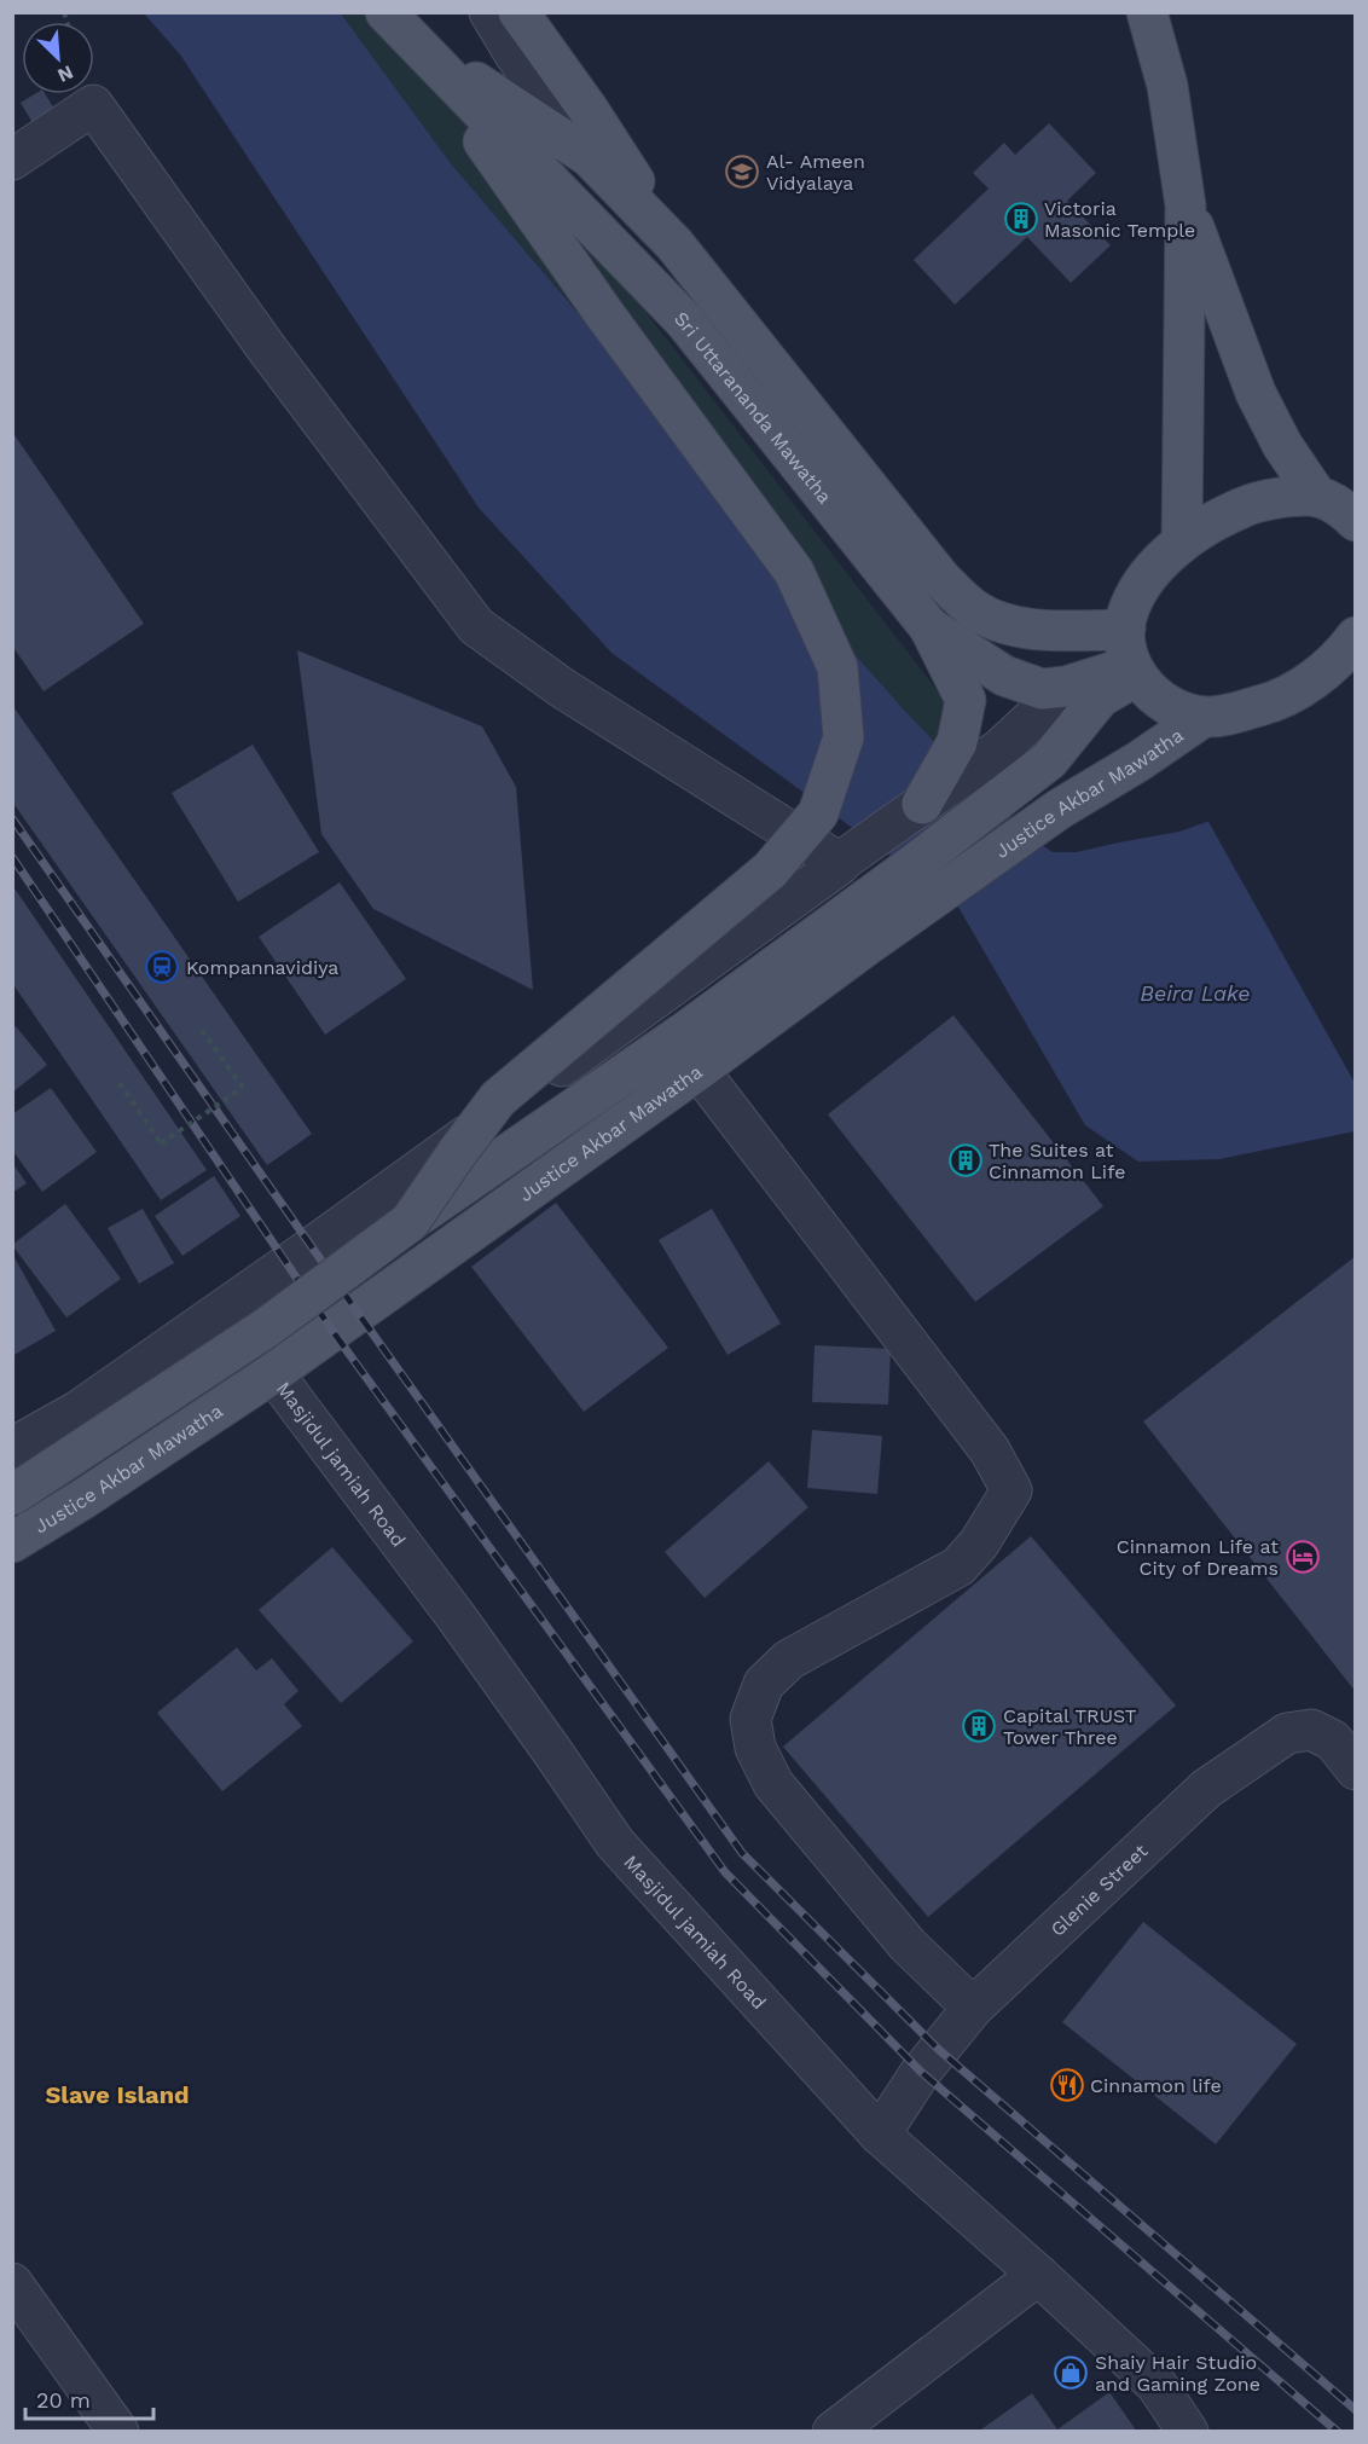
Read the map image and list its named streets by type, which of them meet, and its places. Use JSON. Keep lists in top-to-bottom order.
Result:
{
  "streets": {
    "main road": ["Sri Uttarananda Mawatha", "Justice Akbar Mawatha"],
    "street": ["Masjidul jamiah Road", "Glenie Street"]
  },
  "crossings": [
    ["Sri Uttarananda Mawatha", "Justice Akbar Mawatha"],
    ["Justice Akbar Mawatha", "Masjidul jamiah Road"],
    ["Masjidul jamiah Road", "Glenie Street"]
  ],
  "districts": ["Slave Island"],
  "water": ["Beira Lake"],
  "places": {
    "school or university": ["Al- Ameen Vidyalaya"],
    "building": ["Victoria Masonic Temple", "The Suites at Cinnamon Life", "Capital TRUST Tower Three"],
    "station": ["Kompannavidiya"],
    "hotel": ["Cinnamon Life at City of Dreams"],
    "restaurant": ["Cinnamon life"],
    "shop": ["Shaiy Hair Studio and Gaming Zone"]
  },
  "scale_bar": "20 m",
  "north": "bottom right"
}
